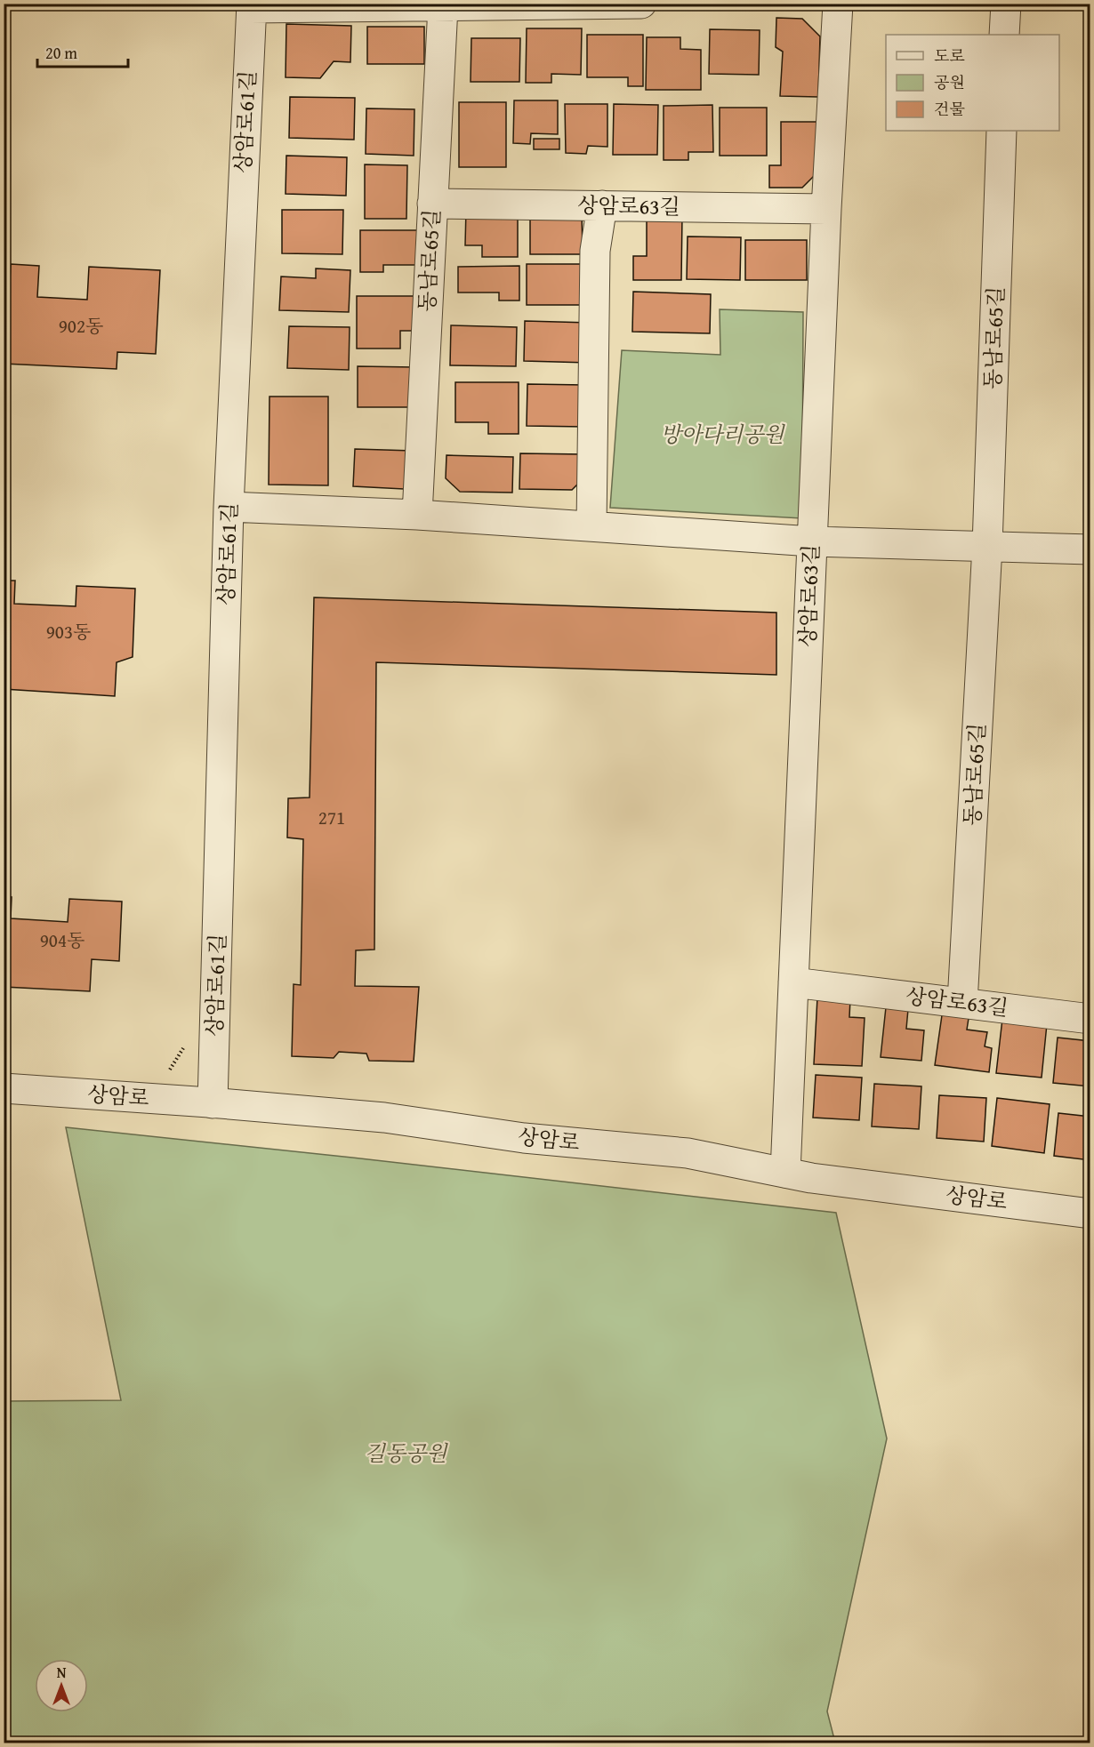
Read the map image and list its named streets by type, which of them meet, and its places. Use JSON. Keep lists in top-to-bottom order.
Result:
{
  "streets": {
    "street": [
      "상암로61길",
      "상암로63길",
      "동남로65길",
      "상암로"
    ]
  },
  "crossings": [
    ["상암로61길", "상암로"],
    ["상암로63길", "동남로65길"],
    ["상암로63길", "상암로"]
  ],
  "parks": ["방아다리공원", "길동공원"],
  "house_numbers": [
    "902동",
    "903동",
    "271",
    "904동"
  ],
  "legend": ["도로", "공원", "건물"],
  "scale_bar": "20 m",
  "north": "top"
}
